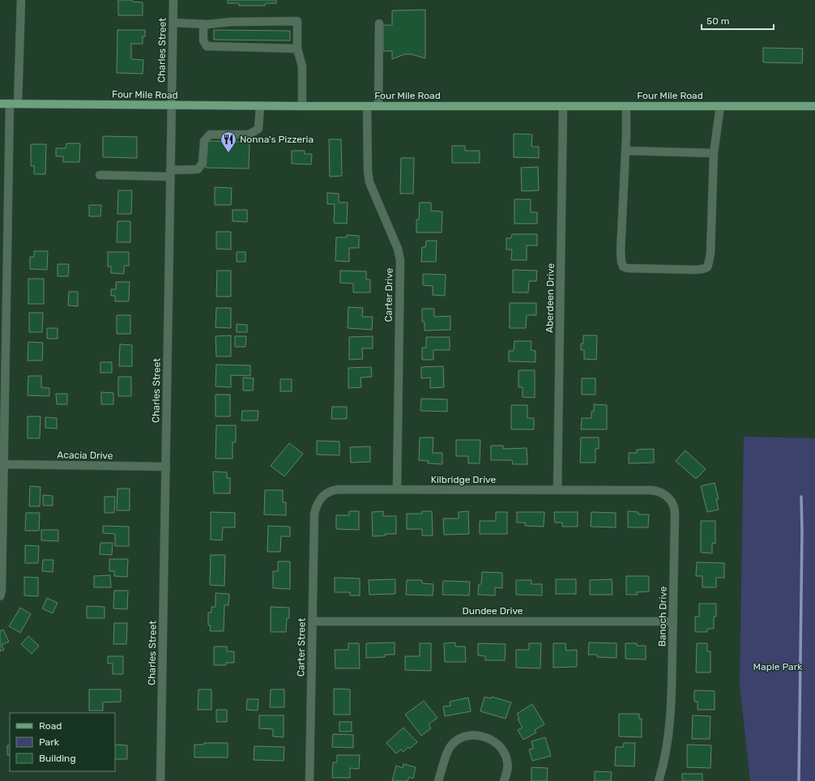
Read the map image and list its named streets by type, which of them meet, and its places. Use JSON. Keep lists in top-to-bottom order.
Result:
{
  "streets": {
    "main road": ["Four Mile Road"],
    "street": [
      "Charles Street",
      "Carter Drive",
      "Aberdeen Drive",
      "Acacia Drive",
      "Kilbridge Drive",
      "Dundee Drive",
      "Banoch Drive",
      "Carter Street"
    ]
  },
  "crossings": [
    ["Charles Street", "Four Mile Road"],
    ["Charles Street", "Acacia Drive"],
    ["Four Mile Road", "Carter Drive"],
    ["Four Mile Road", "Aberdeen Drive"],
    ["Carter Drive", "Kilbridge Drive"],
    ["Aberdeen Drive", "Kilbridge Drive"],
    ["Kilbridge Drive", "Banoch Drive"],
    ["Kilbridge Drive", "Carter Street"],
    ["Dundee Drive", "Banoch Drive"],
    ["Dundee Drive", "Carter Street"]
  ],
  "parks": ["Maple Park"],
  "places": {
    "restaurant": ["Nonna's Pizzeria"]
  },
  "legend": ["Road", "Park", "Building"],
  "scale_bar": "50 m"
}
